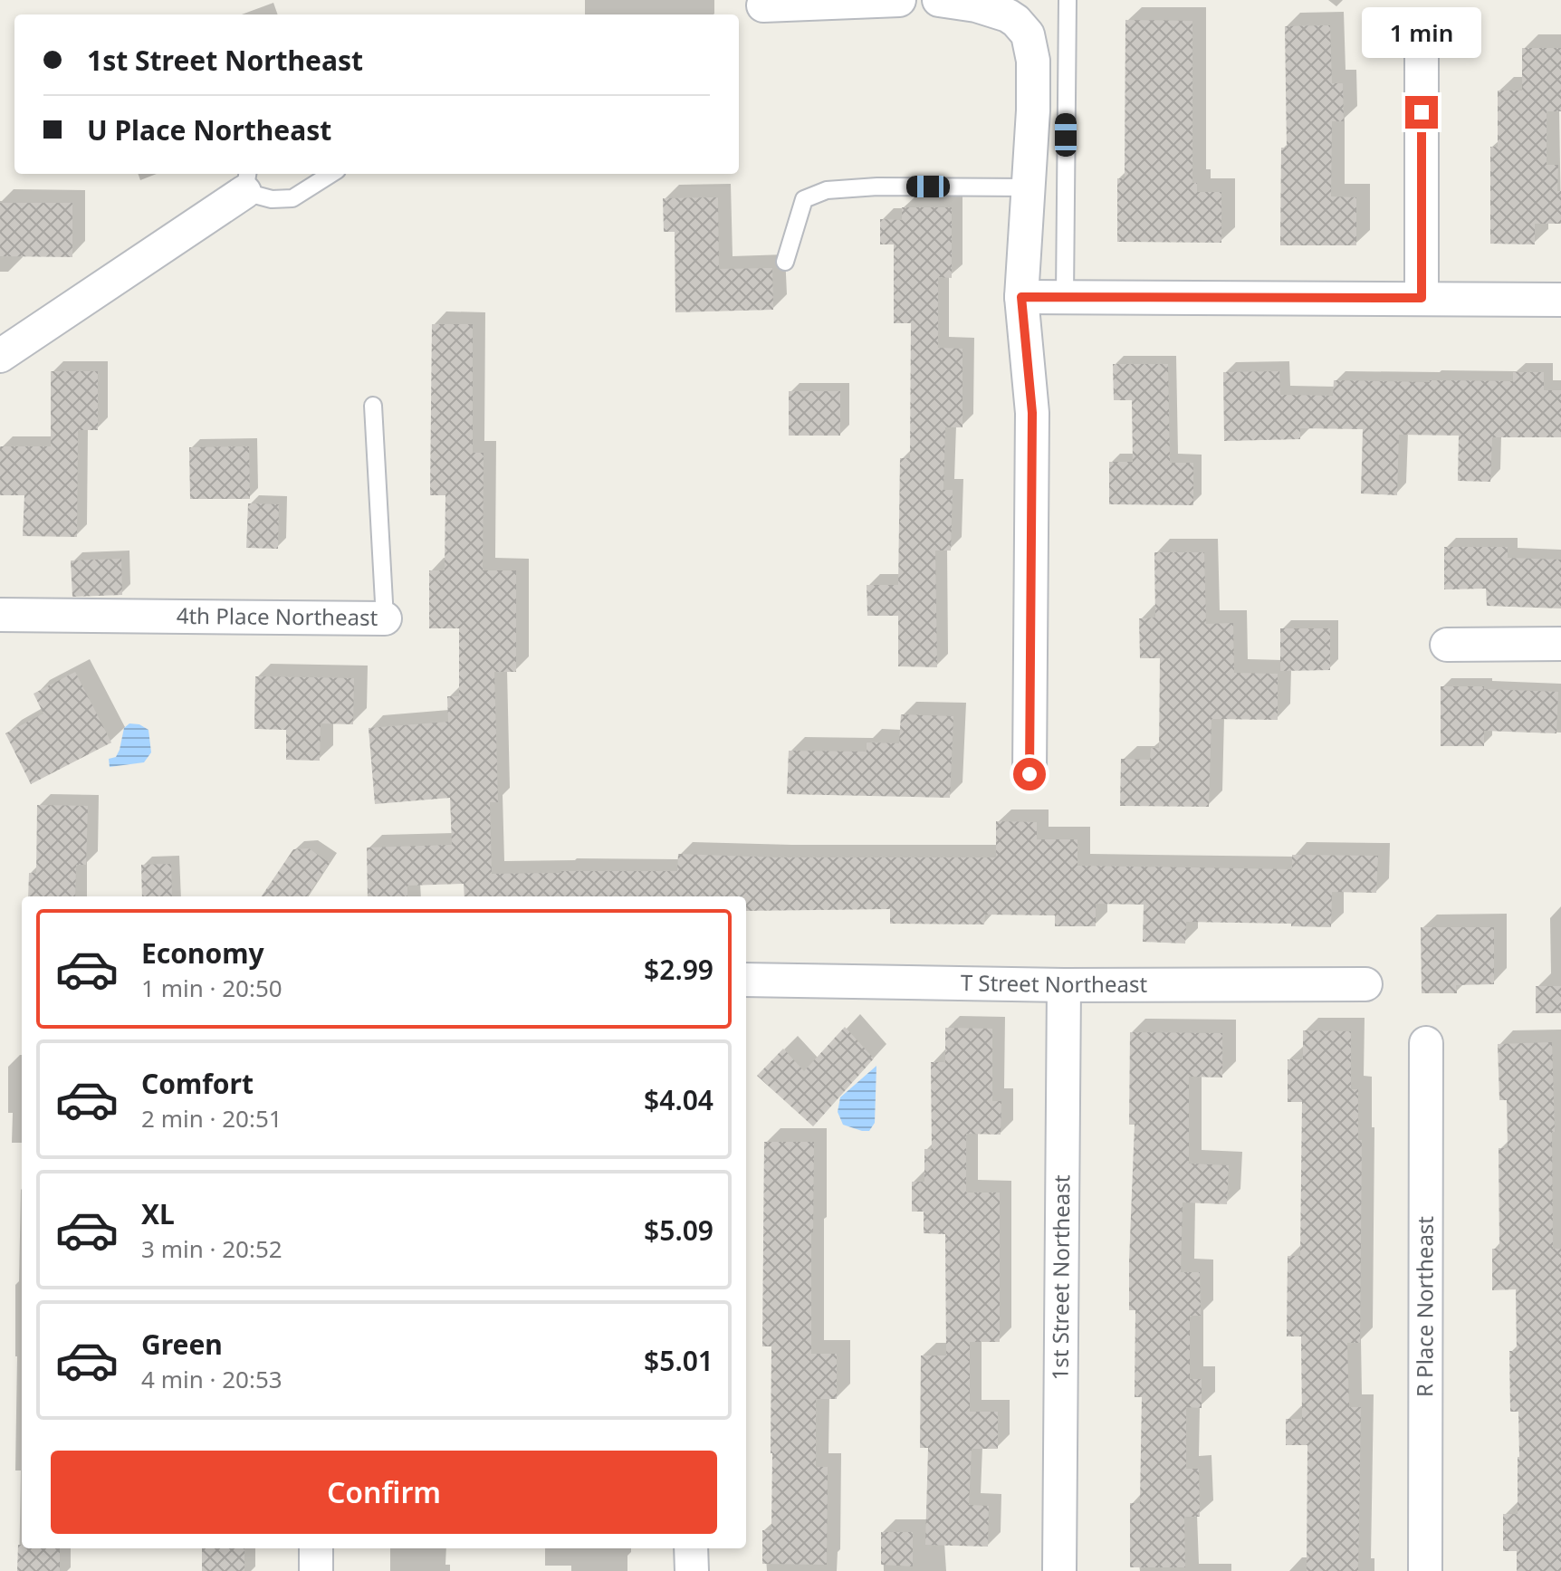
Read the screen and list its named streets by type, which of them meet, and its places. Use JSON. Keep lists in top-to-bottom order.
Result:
{
  "streets": {
    "street": [
      "4th Place Northeast",
      "T Street Northeast",
      "1st Street Northeast",
      "R Place Northeast"
    ]
  },
  "crossings": [
    ["T Street Northeast", "1st Street Northeast"]
  ],
  "page": {
    "bubble": "1 min",
    "banner": ["1st Street Northeast", "U Place Northeast"],
    "list": [
      {
        "name": "Economy",
        "note": "1 min · 20:50",
        "value": "$2.99"
      },
      {
        "name": "Comfort",
        "note": "2 min · 20:51",
        "value": "$4.04"
      },
      {
        "name": "XL",
        "note": "3 min · 20:52",
        "value": "$5.09"
      },
      {
        "name": "Green",
        "note": "4 min · 20:53",
        "value": "$5.01"
      }
    ],
    "buttons": "Confirm"
  }
}
